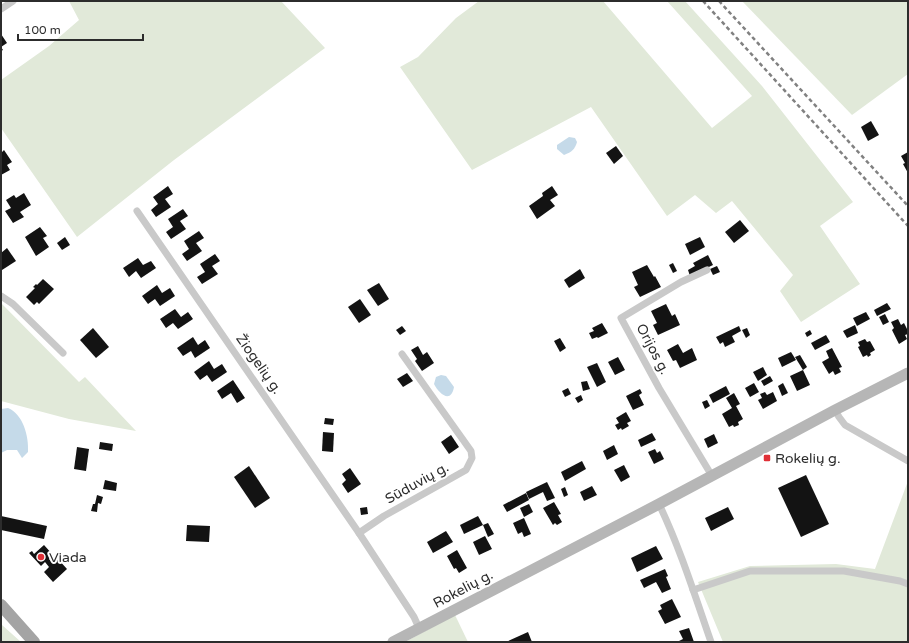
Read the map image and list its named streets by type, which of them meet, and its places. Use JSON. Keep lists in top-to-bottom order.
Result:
{
  "streets": {
    "main road": ["Rokelių g."],
    "street": ["Orijos g.", "Žiogelių g.", "Sūduvių g."]
  },
  "crossings": [
    ["Orijos g.", "Rokelių g."],
    ["Žiogelių g.", "Sūduvių g."]
  ],
  "places": {
    "transit": ["Rokelių g."],
    "other": ["Viada"]
  },
  "scale_bar": "100 m"
}
